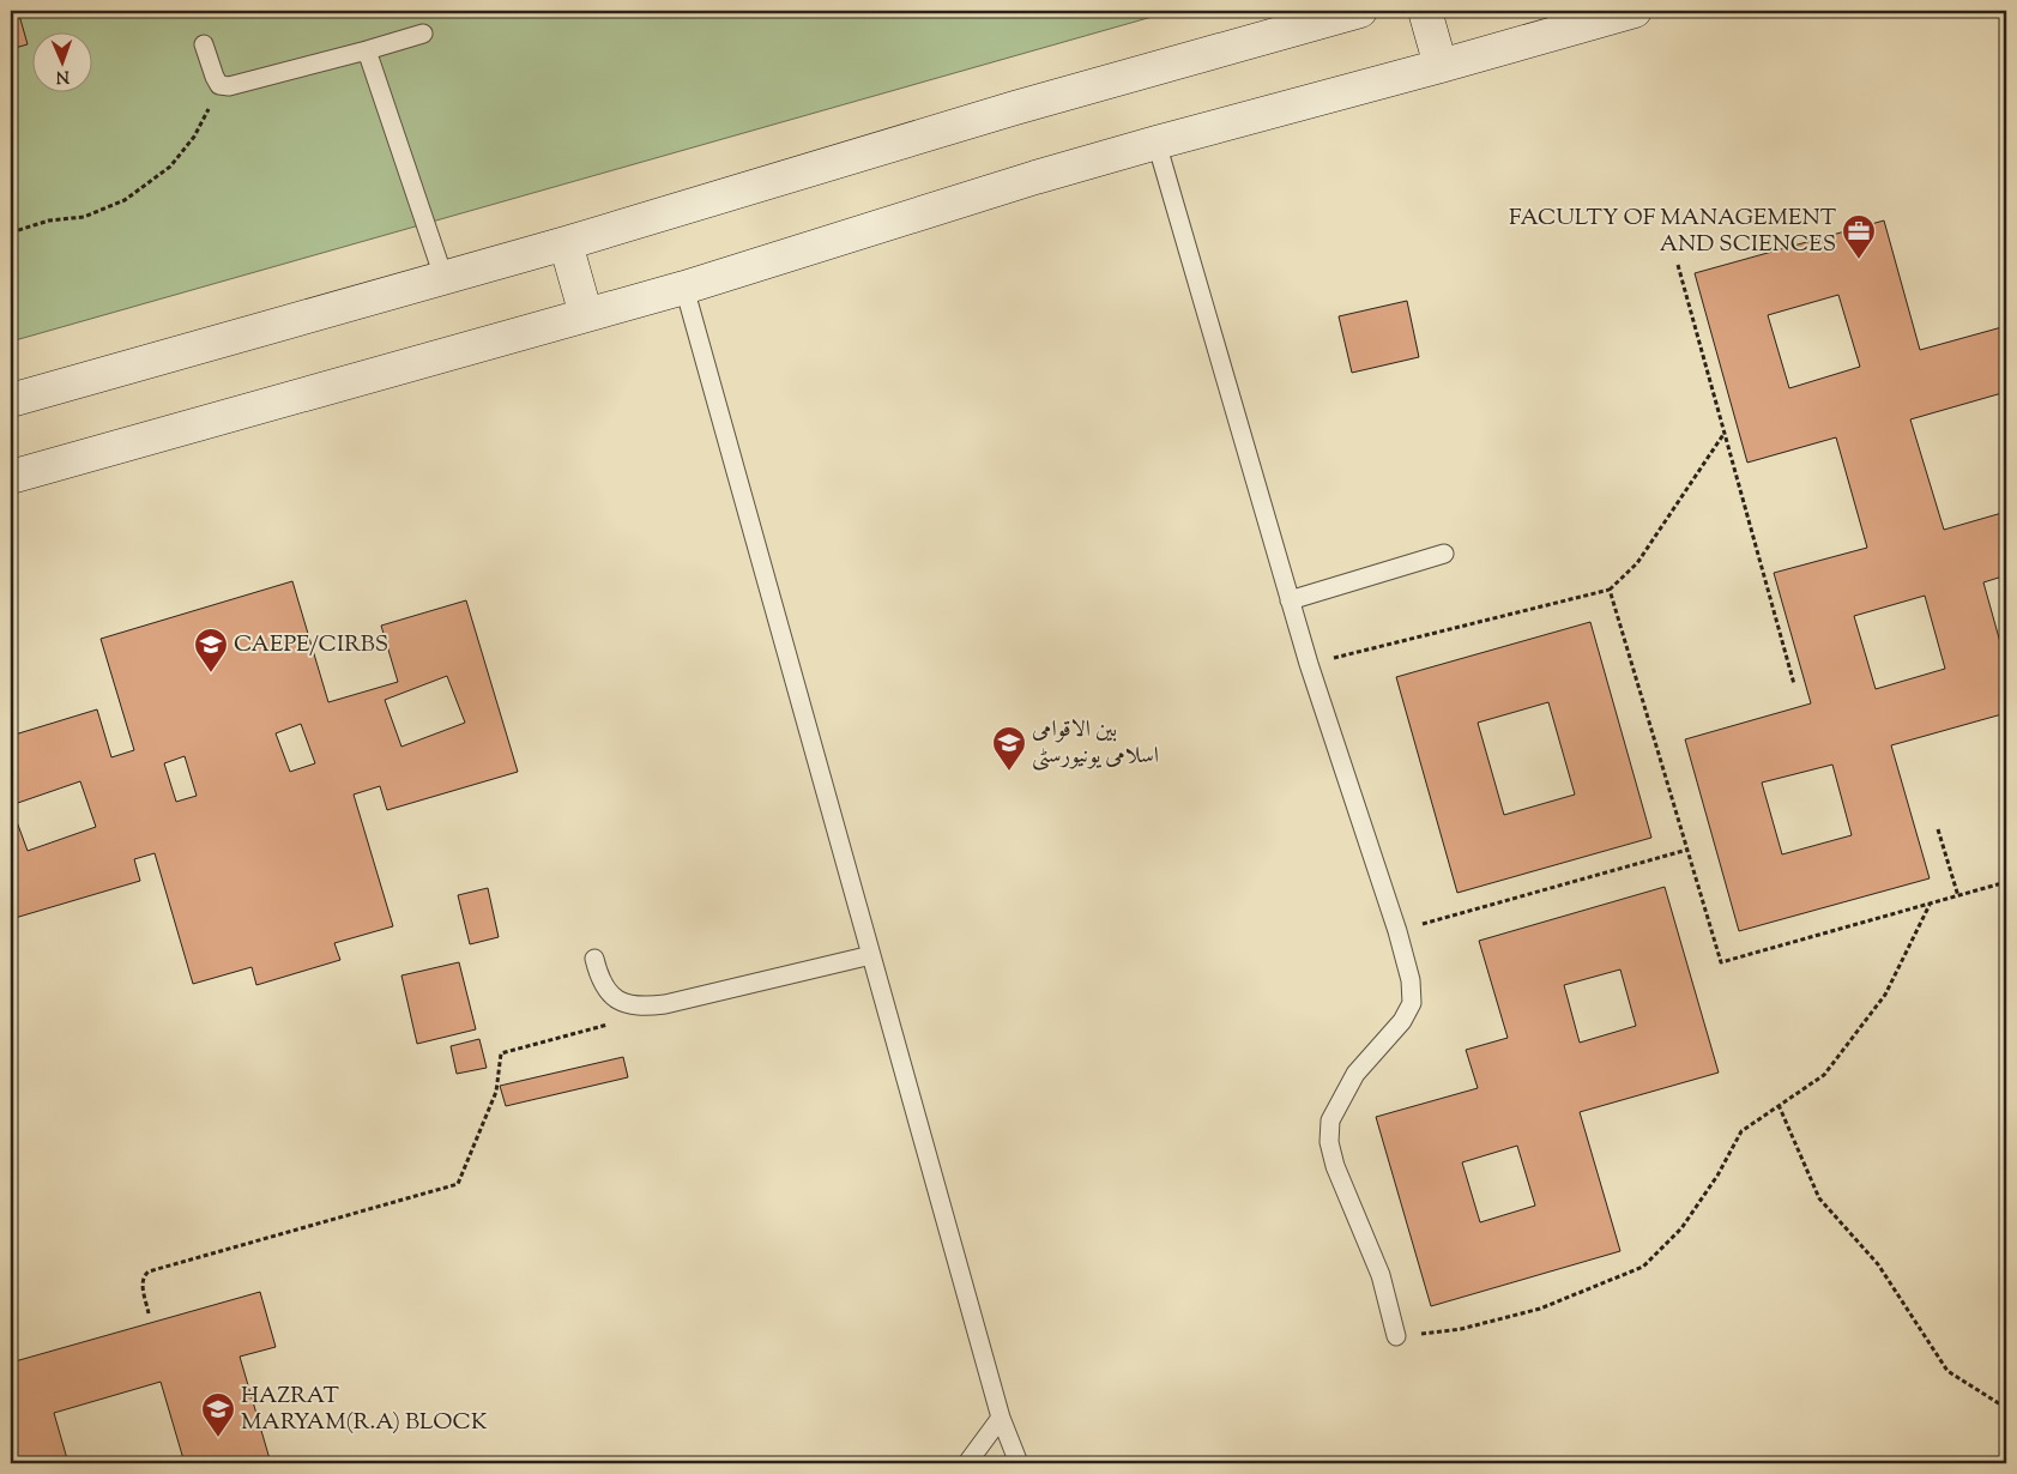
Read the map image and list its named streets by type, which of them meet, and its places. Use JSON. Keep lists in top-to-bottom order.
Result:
{
  "places": {
    "office": ["FACULTY OF MANAGEMENT AND SCIENCES"],
    "school or university": ["CAEPE/CIRBS", "بین الاقوامی اسلامی یونیورسٹی", "HAZRAT MARYAM(R.A) BLOCK"]
  },
  "north": "bottom"
}
